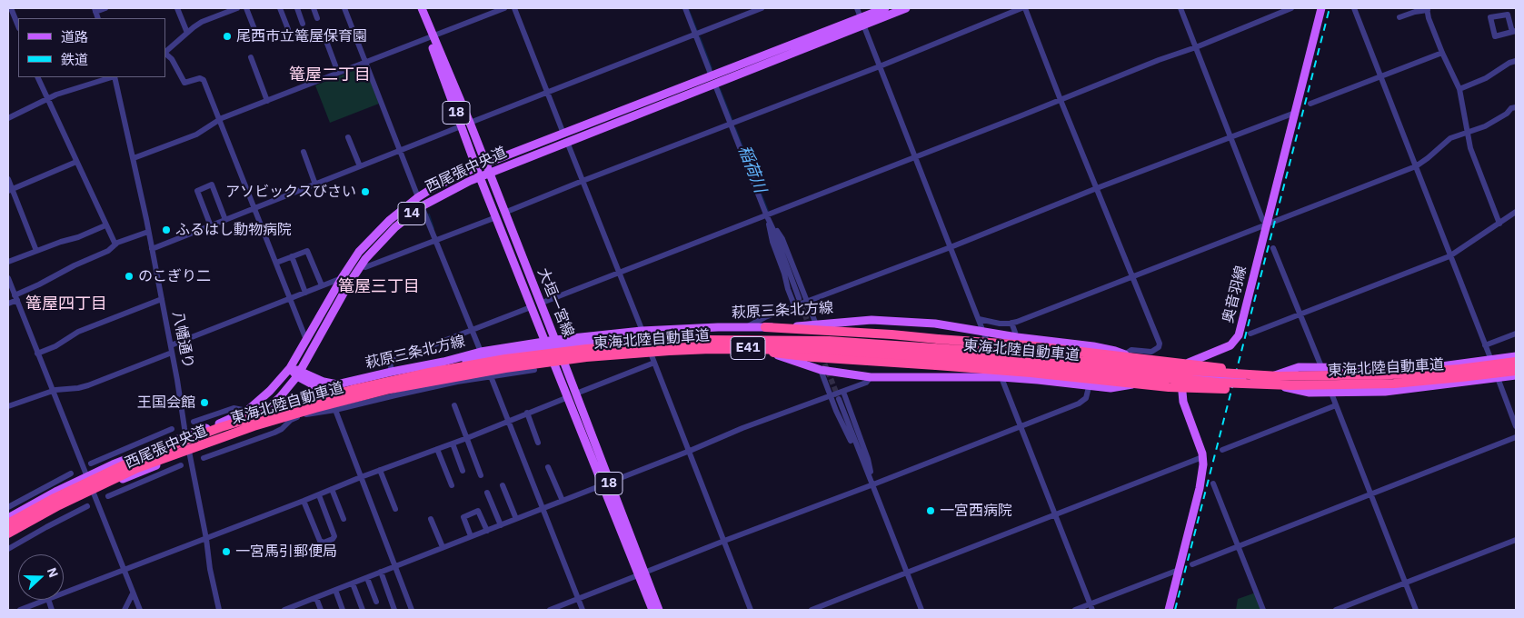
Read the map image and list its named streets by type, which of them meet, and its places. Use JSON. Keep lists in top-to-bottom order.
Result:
{
  "streets": {
    "highway": ["東海北陸自動車道", "E41"],
    "main road": [
      "18",
      "西尾張中央道",
      "14",
      "奥音羽線",
      "大垣一宮線",
      "萩原三条北方線"
    ],
    "street": ["八幡通り"]
  },
  "crossings": [
    ["西尾張中央道", "大垣一宮線"],
    ["西尾張中央道", "萩原三条北方線"],
    ["西尾張中央道", "八幡通り"],
    ["奥音羽線", "萩原三条北方線"],
    ["大垣一宮線", "萩原三条北方線"]
  ],
  "districts": ["篭屋二丁目", "篭屋三丁目", "篭屋四丁目"],
  "water": ["稲荷川"],
  "places": [
    "尾西市立篭屋保育園",
    "アソビックスびさい",
    "ふるはし動物病院",
    "のこぎり二",
    "王国会館",
    "一宮西病院",
    "一宮馬引郵便局"
  ],
  "legend": ["道路", "鉄道"],
  "north": "right"
}
